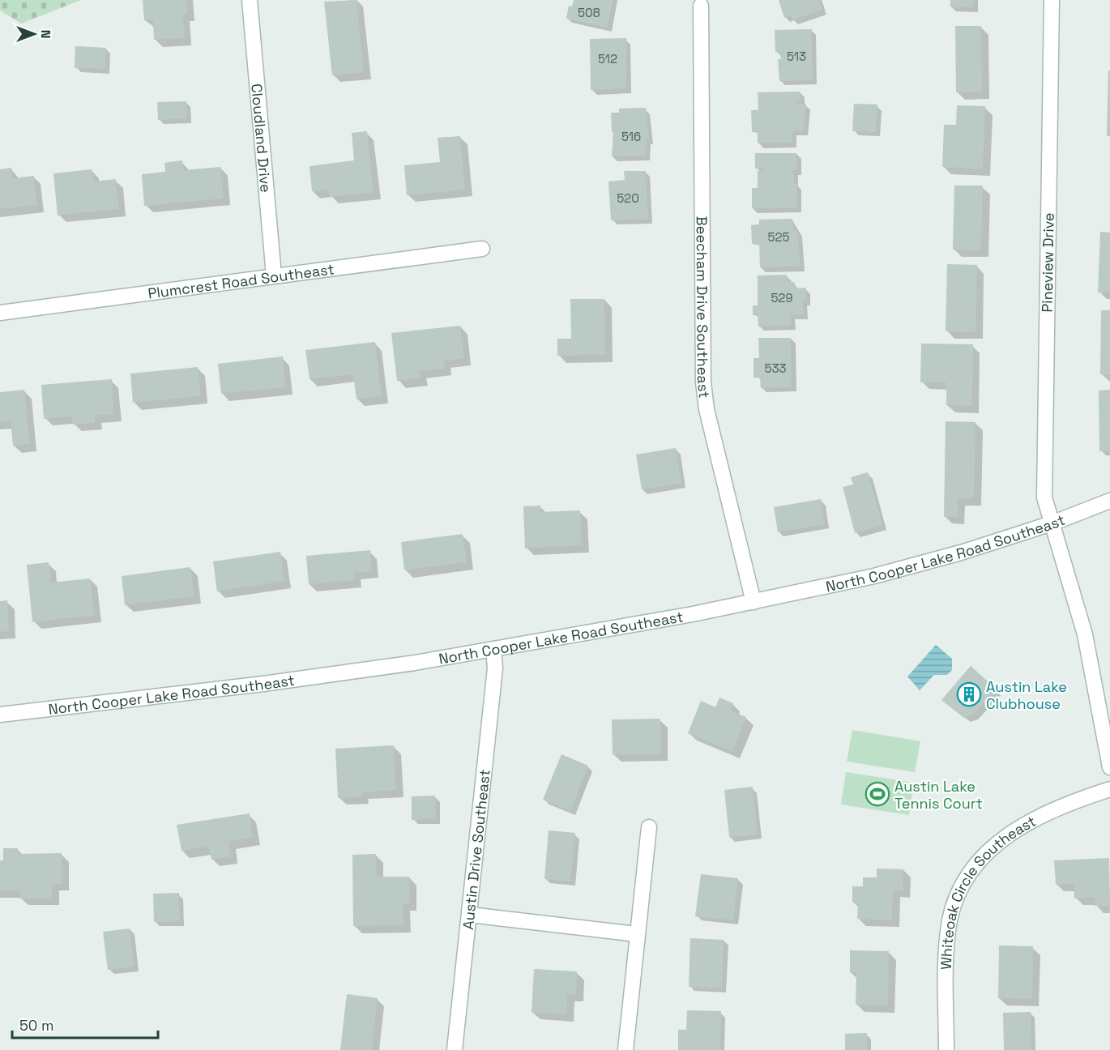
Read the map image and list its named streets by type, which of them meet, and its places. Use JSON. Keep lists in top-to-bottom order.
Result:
{
  "streets": {
    "street": [
      "Cloudland Drive",
      "Pineview Drive",
      "Plumcrest Road Southeast",
      "Beecham Drive Southeast",
      "North Cooper Lake Road Southeast",
      "Austin Drive Southeast",
      "Whiteoak Circle Southeast"
    ]
  },
  "crossings": [
    ["Cloudland Drive", "Plumcrest Road Southeast"],
    ["Pineview Drive", "North Cooper Lake Road Southeast"],
    ["Beecham Drive Southeast", "North Cooper Lake Road Southeast"],
    ["North Cooper Lake Road Southeast", "Austin Drive Southeast"]
  ],
  "places": {
    "building": ["Austin Lake Clubhouse"],
    "sports": ["Austin Lake Tennis Court"]
  },
  "house_numbers": [
    "508",
    "513",
    "512",
    "516",
    "520",
    "525",
    "529",
    "533"
  ],
  "scale_bar": "50 m",
  "north": "right"
}
